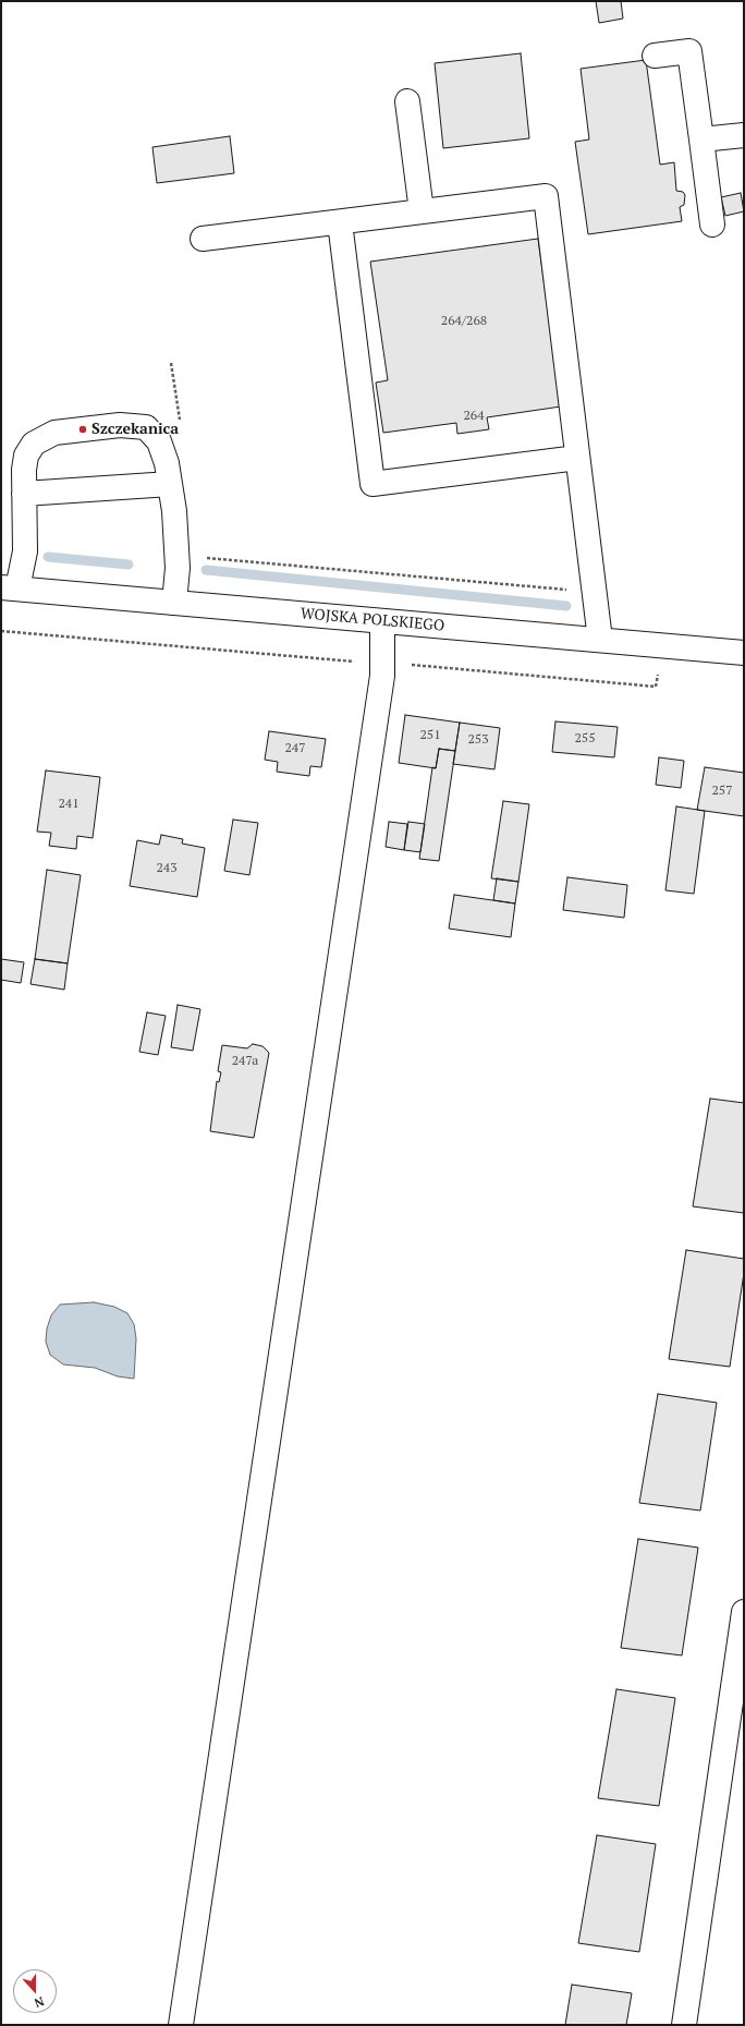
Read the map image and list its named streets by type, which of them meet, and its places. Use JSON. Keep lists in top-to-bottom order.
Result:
{
  "streets": {
    "main road": ["WOJSKA POLSKIEGO"]
  },
  "places": ["Szczekanica"],
  "house_numbers": [
    "264/268",
    "264",
    "251",
    "255",
    "253",
    "247",
    "257",
    "241",
    "243",
    "247a"
  ],
  "north": "bottom"
}
